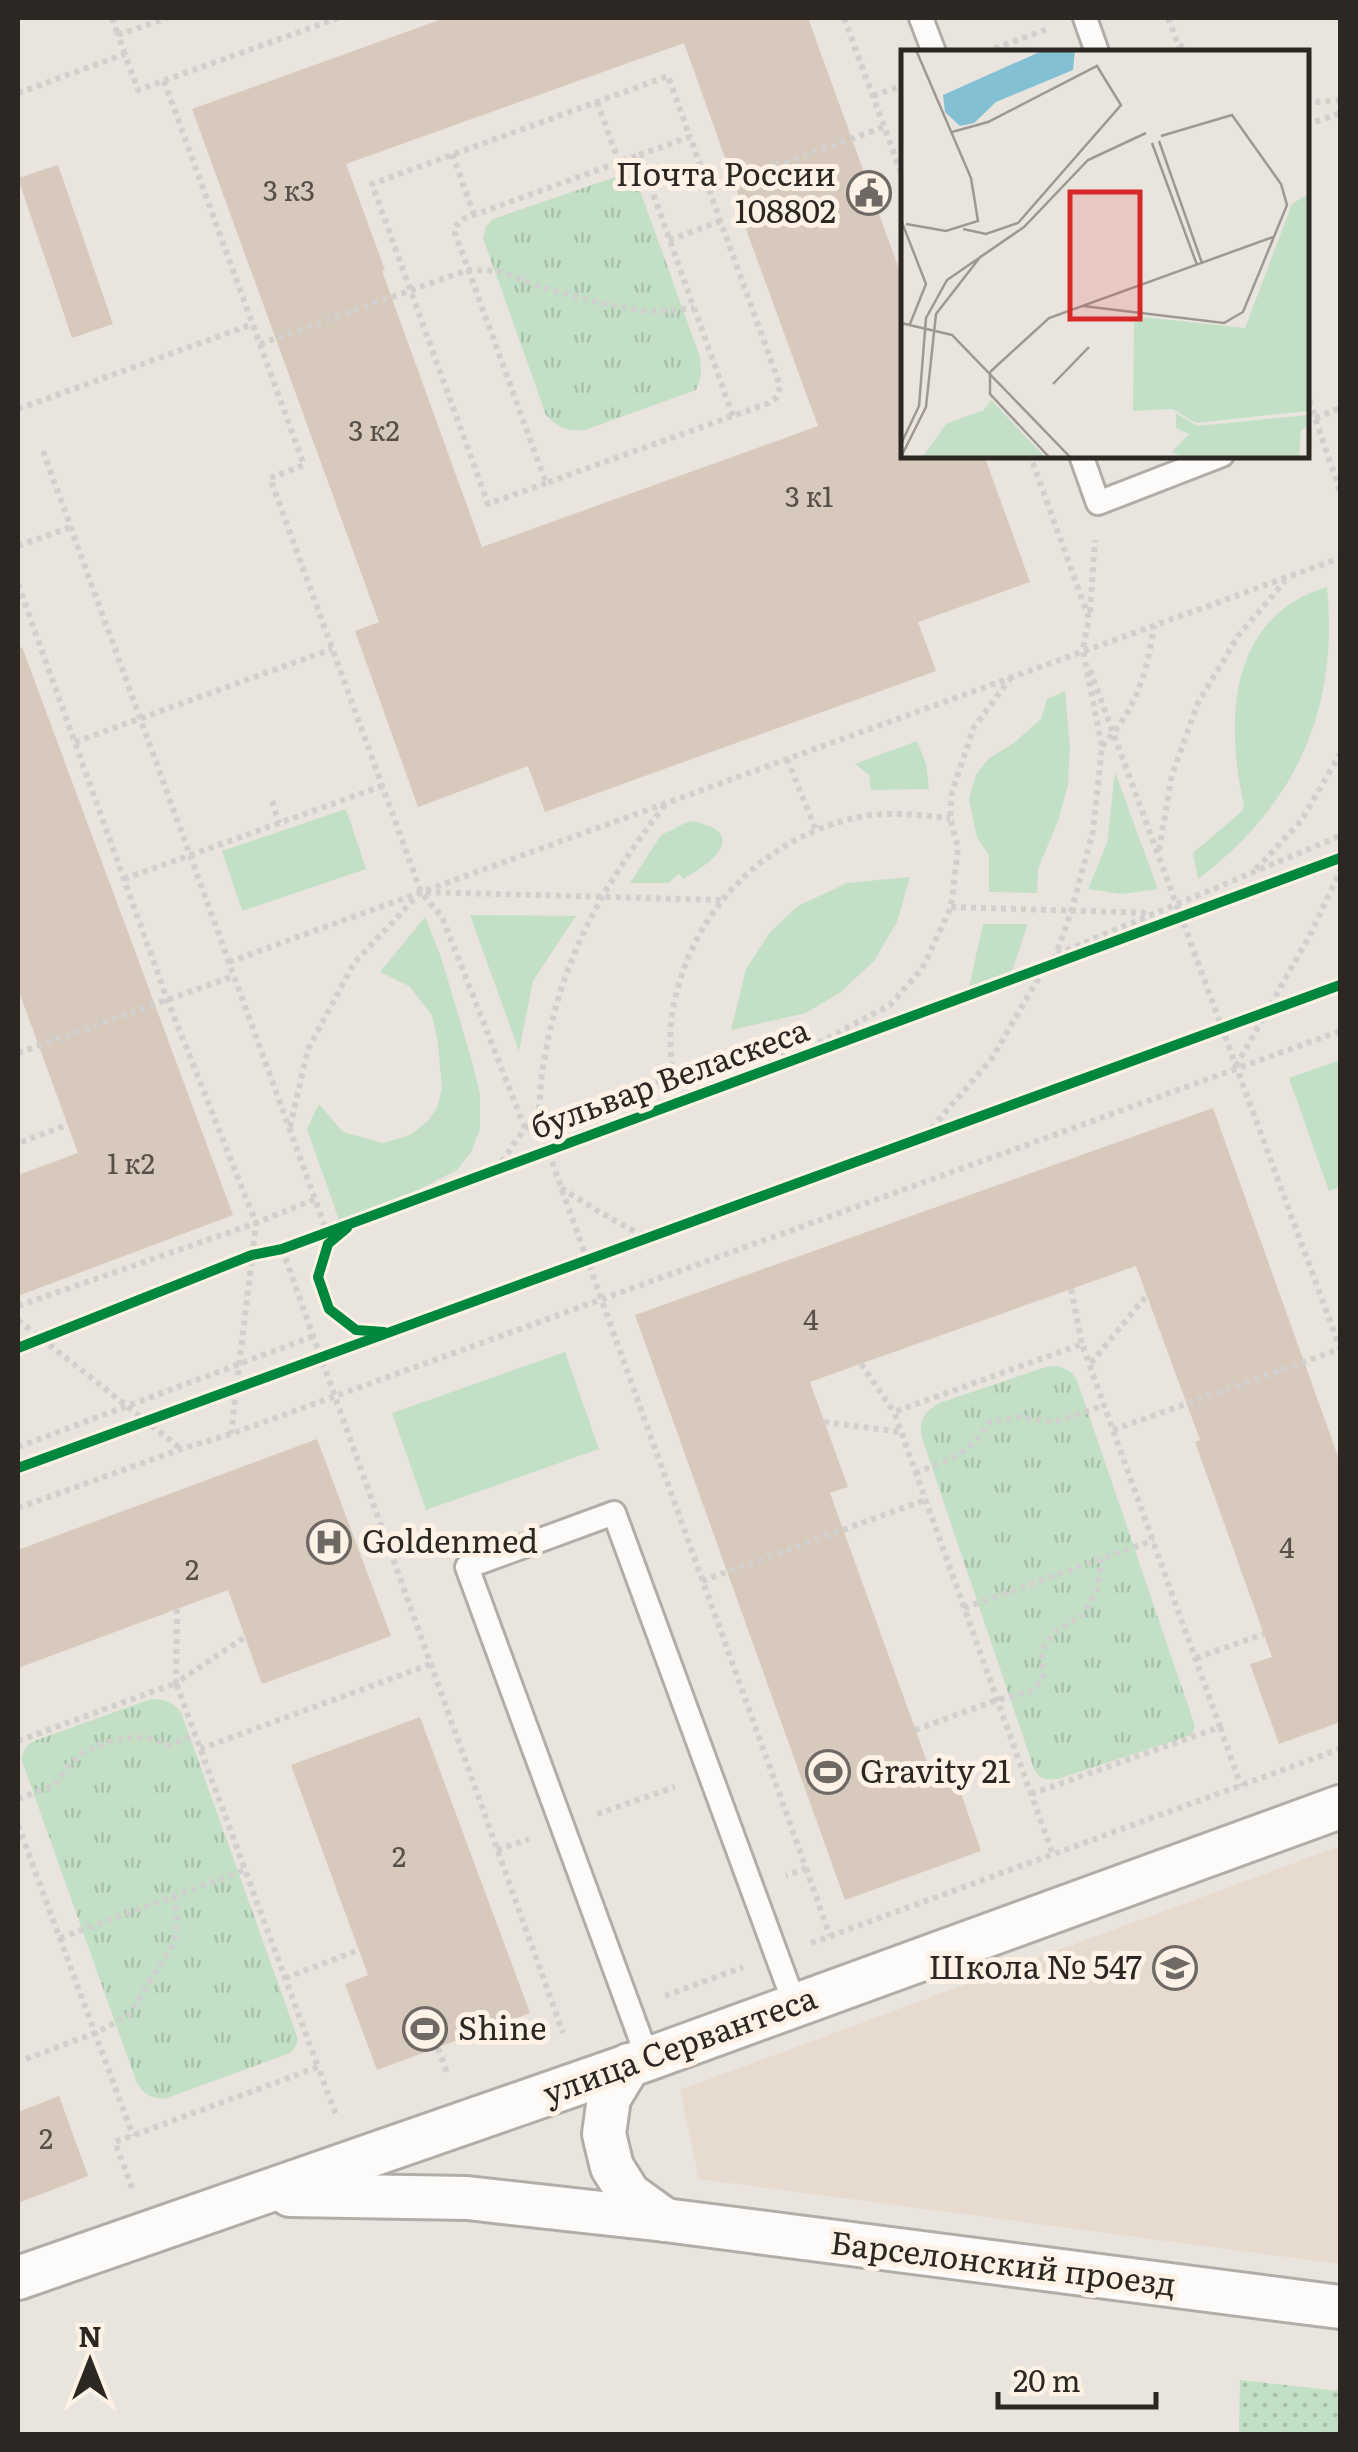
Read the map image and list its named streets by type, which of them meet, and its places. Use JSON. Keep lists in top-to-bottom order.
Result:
{
  "streets": {
    "street": ["улица Сервантеса", "Барселонский проезд"],
    "cycle path": ["бульвар Веласкеса"]
  },
  "crossings": [
    ["улица Сервантеса", "Барселонский проезд"]
  ],
  "places": {
    "public building": ["Почта России 108802"],
    "hospital": ["Goldenmed"],
    "sports": ["Gravity 21", "Shine"],
    "school or university": ["Школа № 547"]
  },
  "house_numbers": [
    "3 к3",
    "3 к2",
    "3 к1",
    "1 к2",
    "4",
    "4",
    "2",
    "2",
    "2"
  ],
  "scale_bar": "20 m",
  "north": "top"
}
